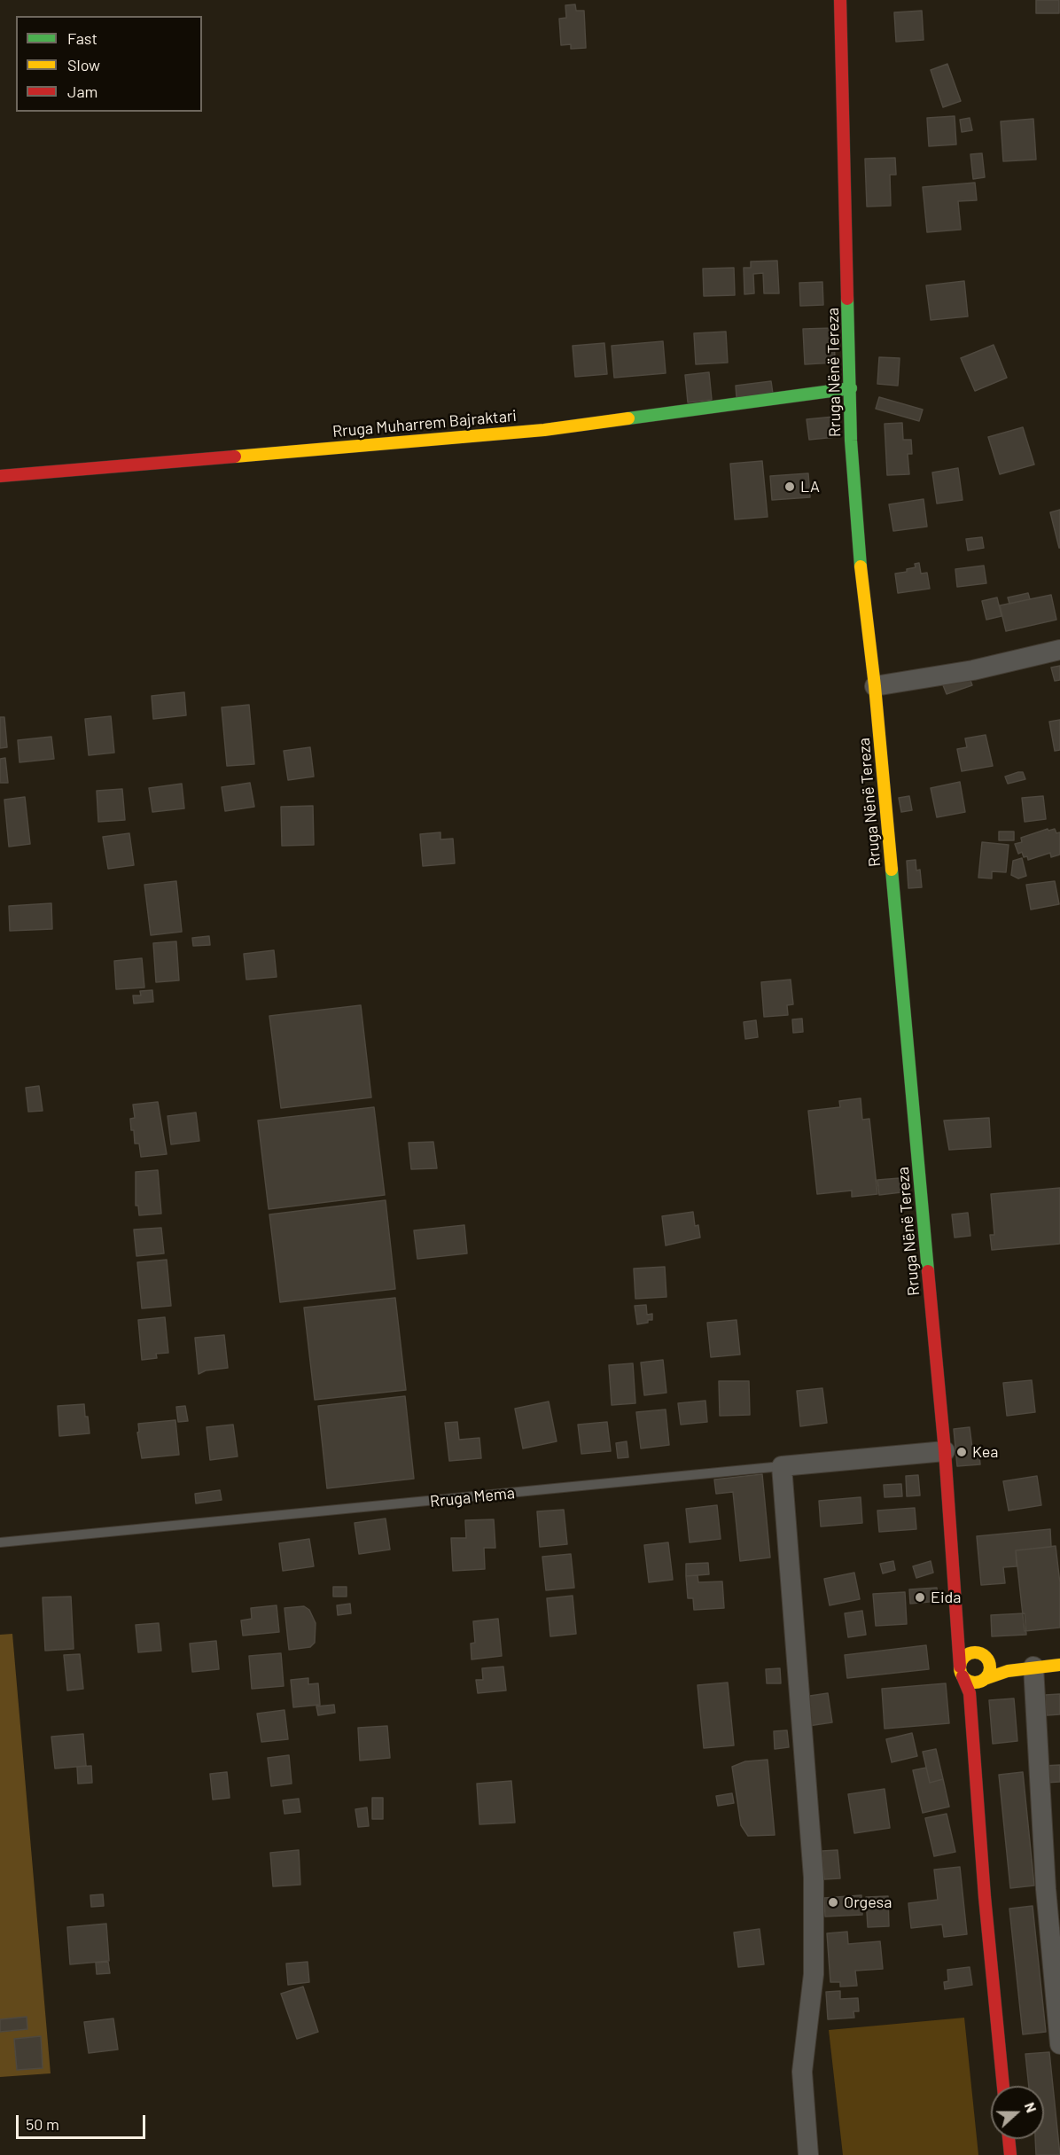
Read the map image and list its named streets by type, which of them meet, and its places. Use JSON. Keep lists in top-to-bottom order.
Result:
{
  "streets": {
    "main road": ["Rruga Nënë Tereza", "Rruga Muharrem Bajraktari"],
    "street": ["Rruga Mema"]
  },
  "crossings": [
    ["Rruga Nënë Tereza", "Rruga Muharrem Bajraktari"],
    ["Rruga Nënë Tereza", "Rruga Mema"]
  ],
  "places": [
    "LA",
    "Kea",
    "Eida",
    "Orgesa"
  ],
  "legend": ["Fast", "Slow", "Jam"],
  "scale_bar": "50 m",
  "north": "right"
}
